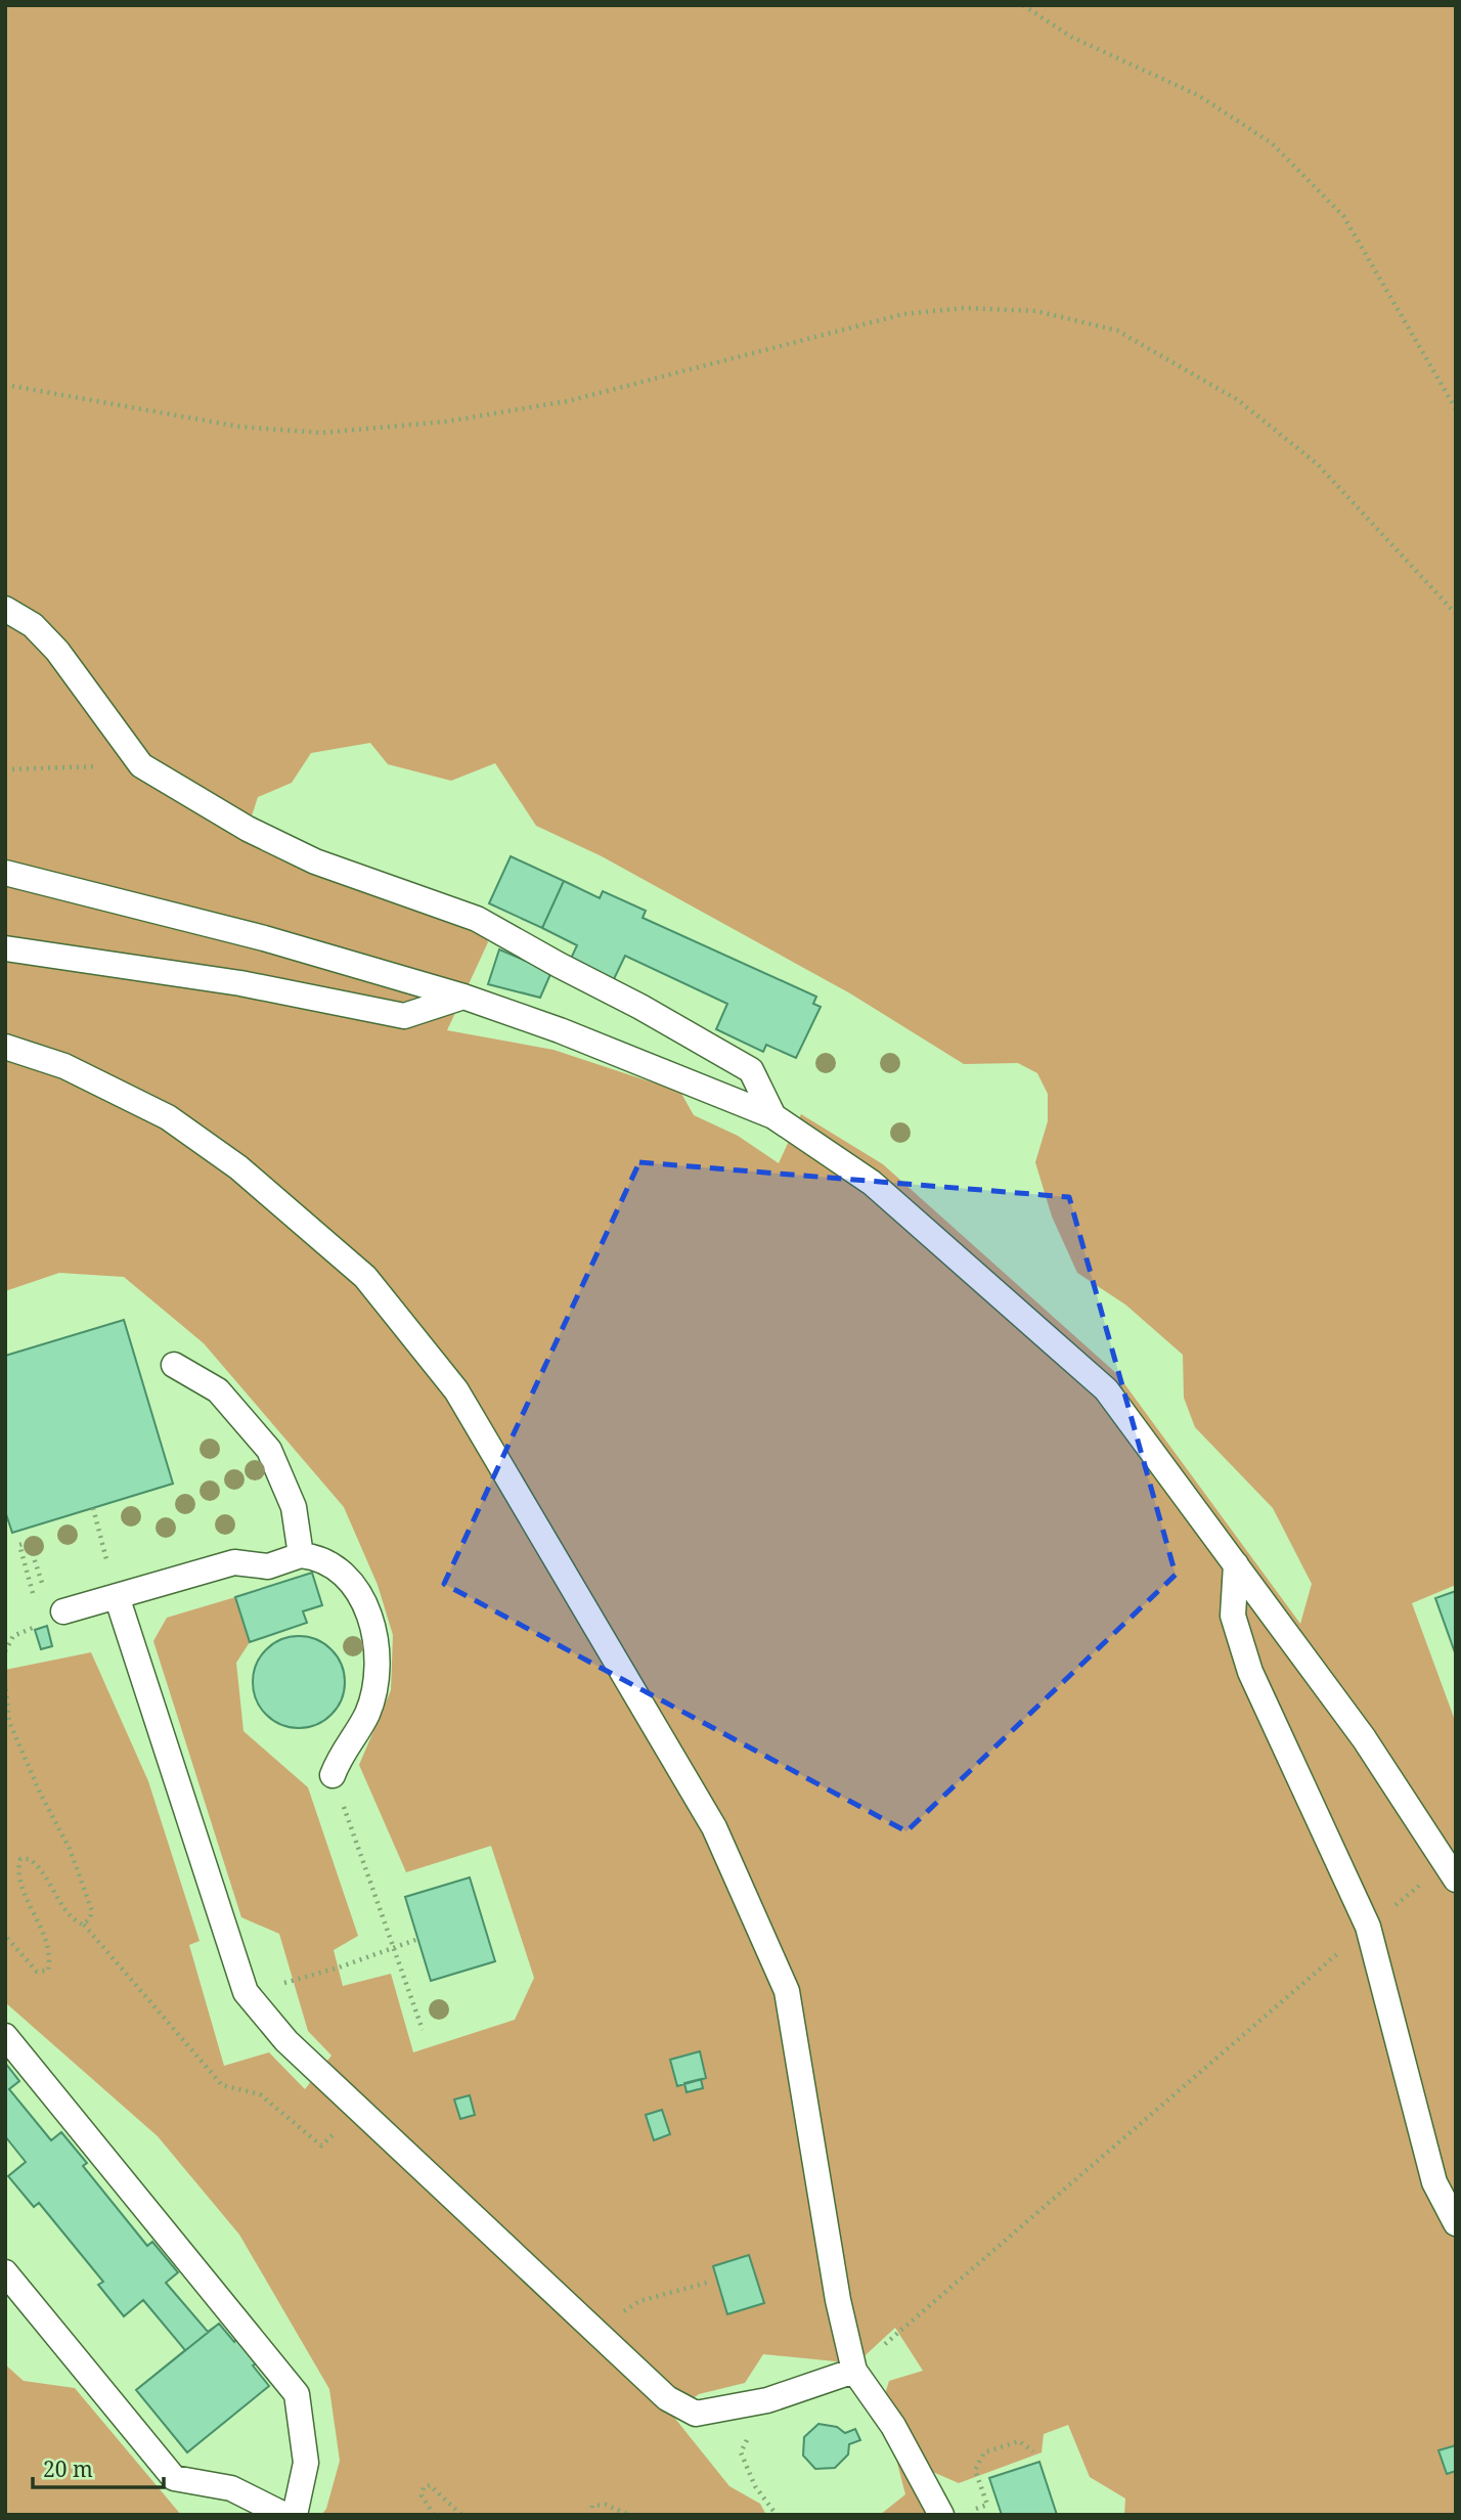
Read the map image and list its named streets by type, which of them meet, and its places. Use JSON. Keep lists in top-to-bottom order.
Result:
{
  "scale_bar": "20 m"
}
